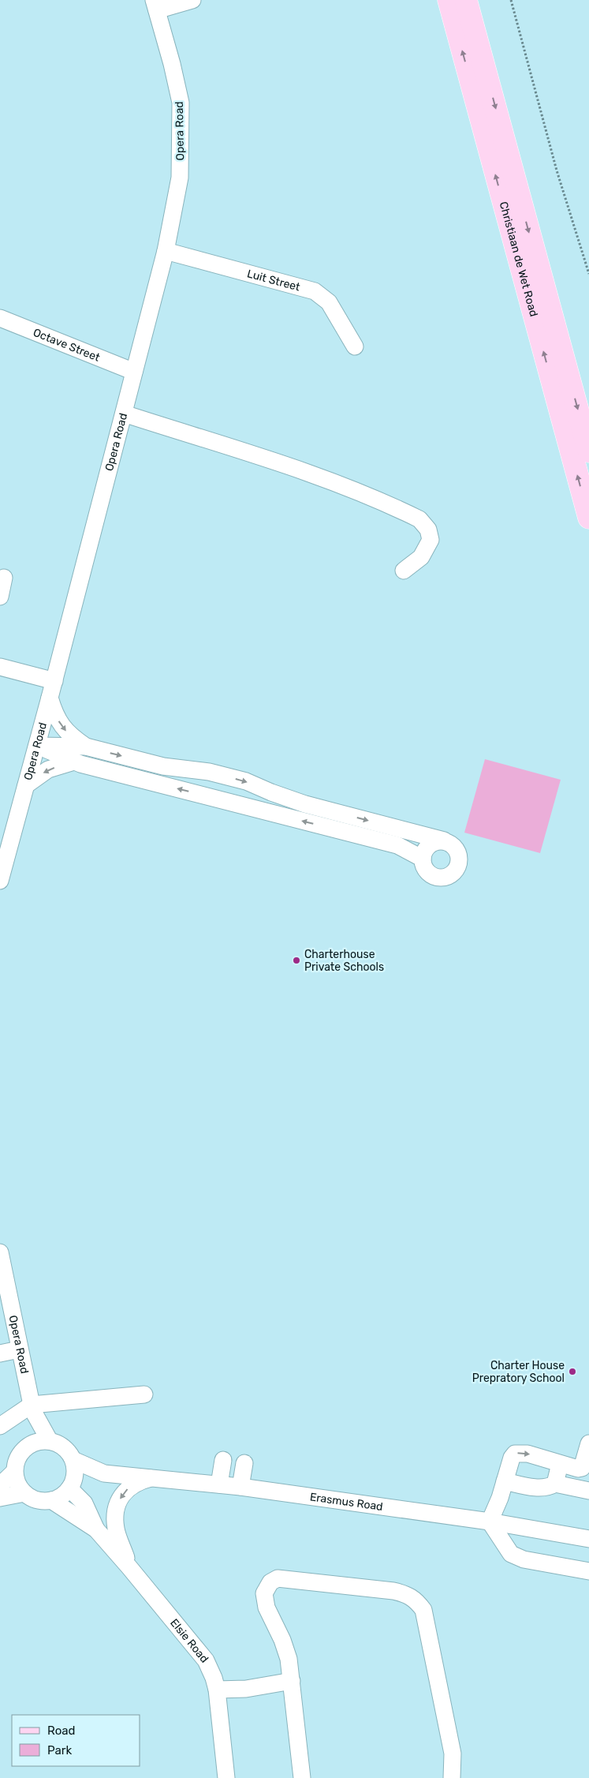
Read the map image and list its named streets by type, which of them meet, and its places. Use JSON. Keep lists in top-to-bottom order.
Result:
{
  "streets": {
    "main road": ["Christiaan de Wet Road"],
    "street": [
      "Opera Road",
      "Luit Street",
      "Octave Street",
      "Erasmus Road",
      "Elsie Road"
    ]
  },
  "crossings": [
    ["Opera Road", "Luit Street"],
    ["Opera Road", "Octave Street"],
    ["Opera Road", "Erasmus Road"],
    ["Opera Road", "Elsie Road"],
    ["Erasmus Road", "Elsie Road"]
  ],
  "places": ["Charterhouse Private Schools", "Charter House Prepratory School"],
  "legend": ["Road", "Park"]
}
